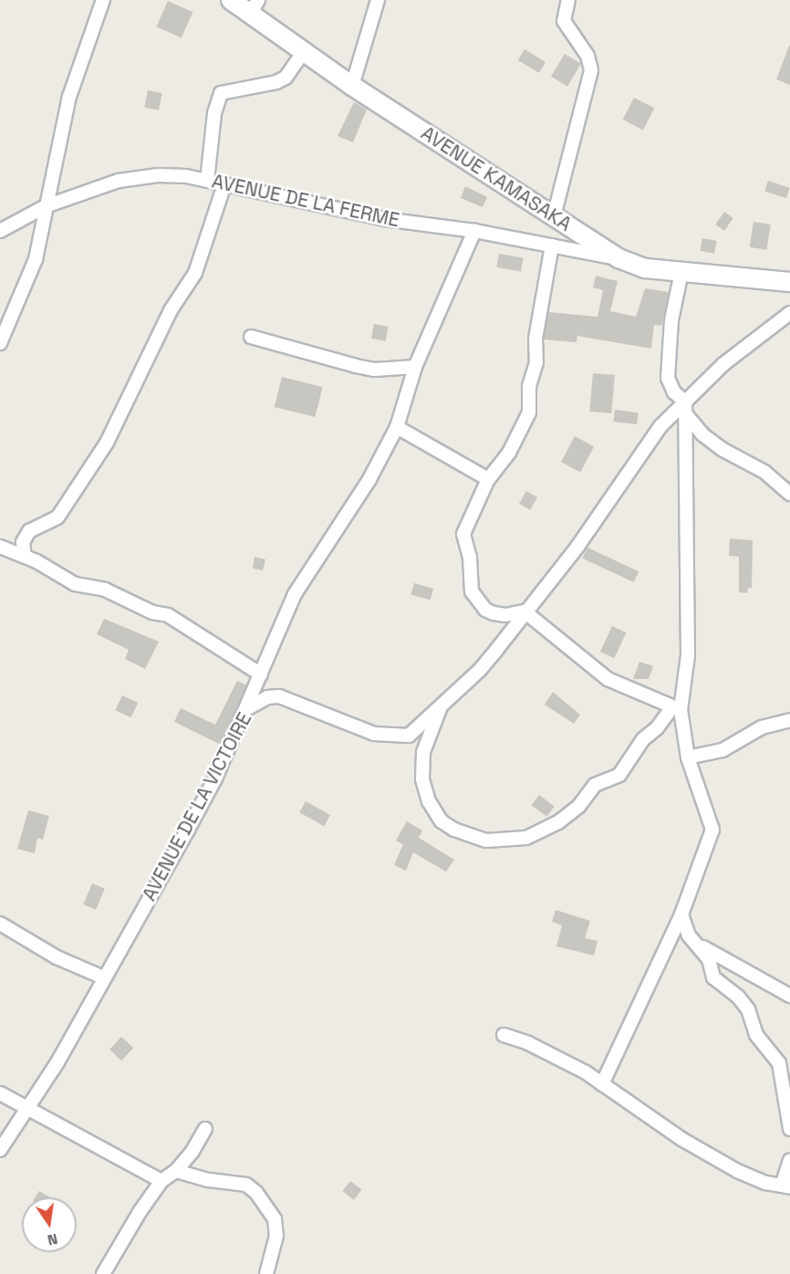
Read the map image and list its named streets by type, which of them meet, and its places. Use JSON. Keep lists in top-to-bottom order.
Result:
{
  "streets": {
    "street": ["AVENUE KAMASAKA", "AVENUE DE LA FERME", "AVENUE DE LA VICTOIRE"]
  },
  "crossings": [
    ["AVENUE KAMASAKA", "AVENUE DE LA FERME"]
  ],
  "north": "bottom"
}
